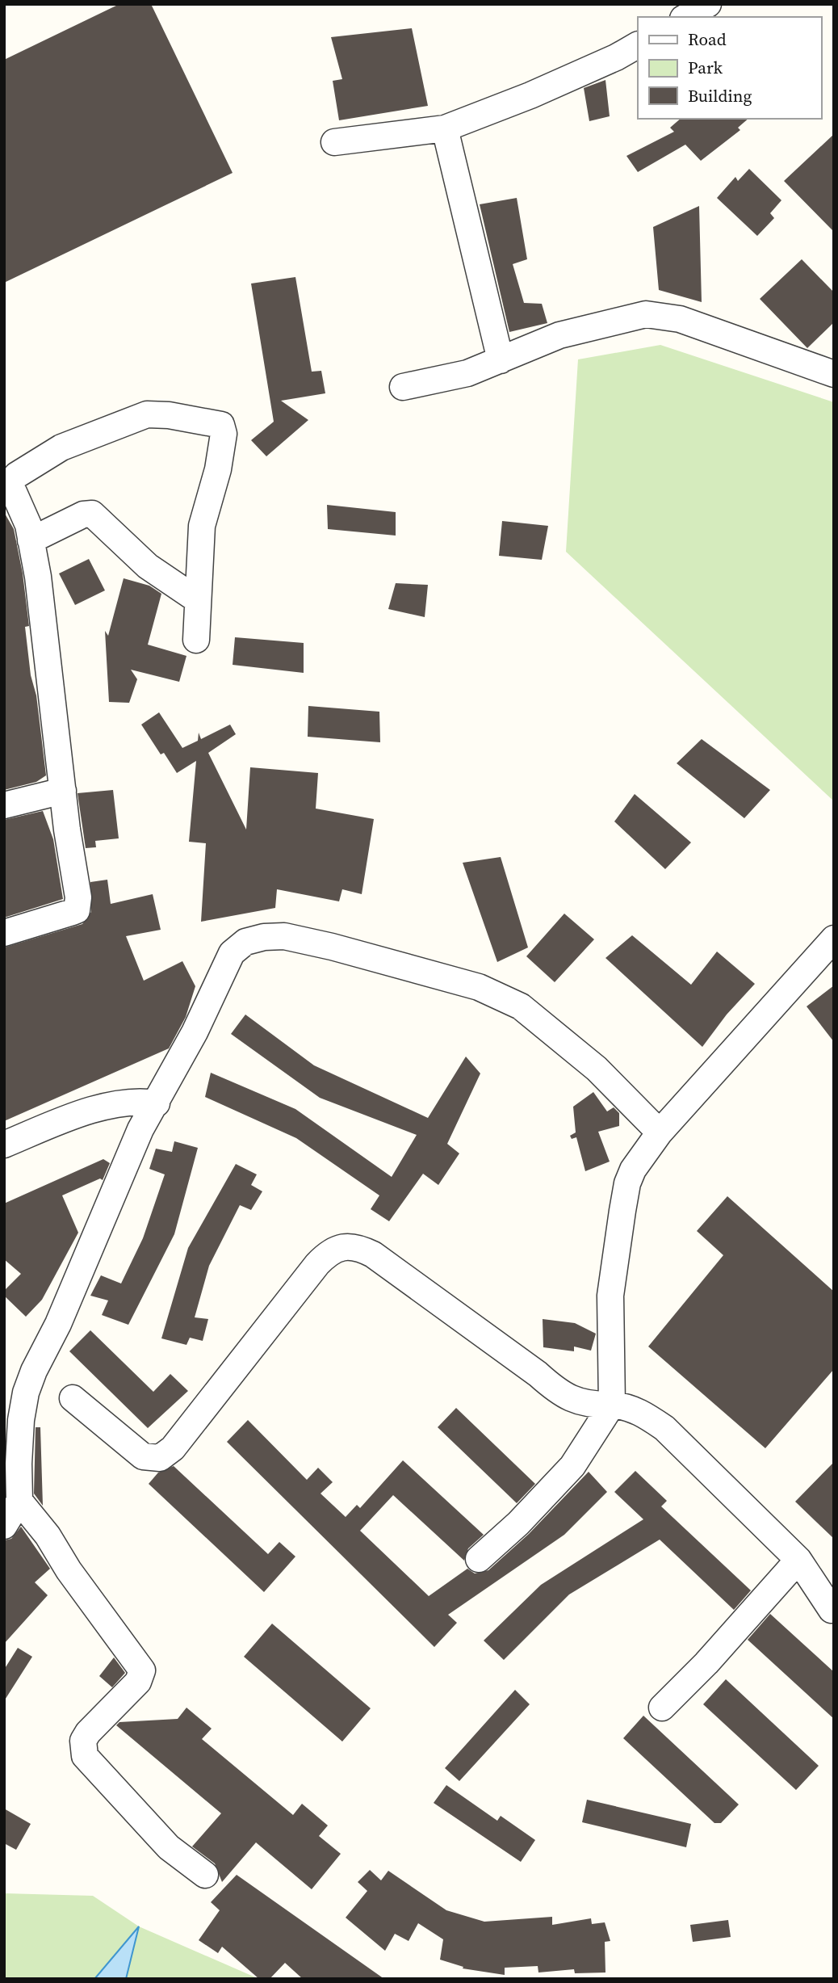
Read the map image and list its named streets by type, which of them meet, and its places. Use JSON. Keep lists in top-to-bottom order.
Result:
{
  "legend": ["Road", "Park", "Building"]
}
